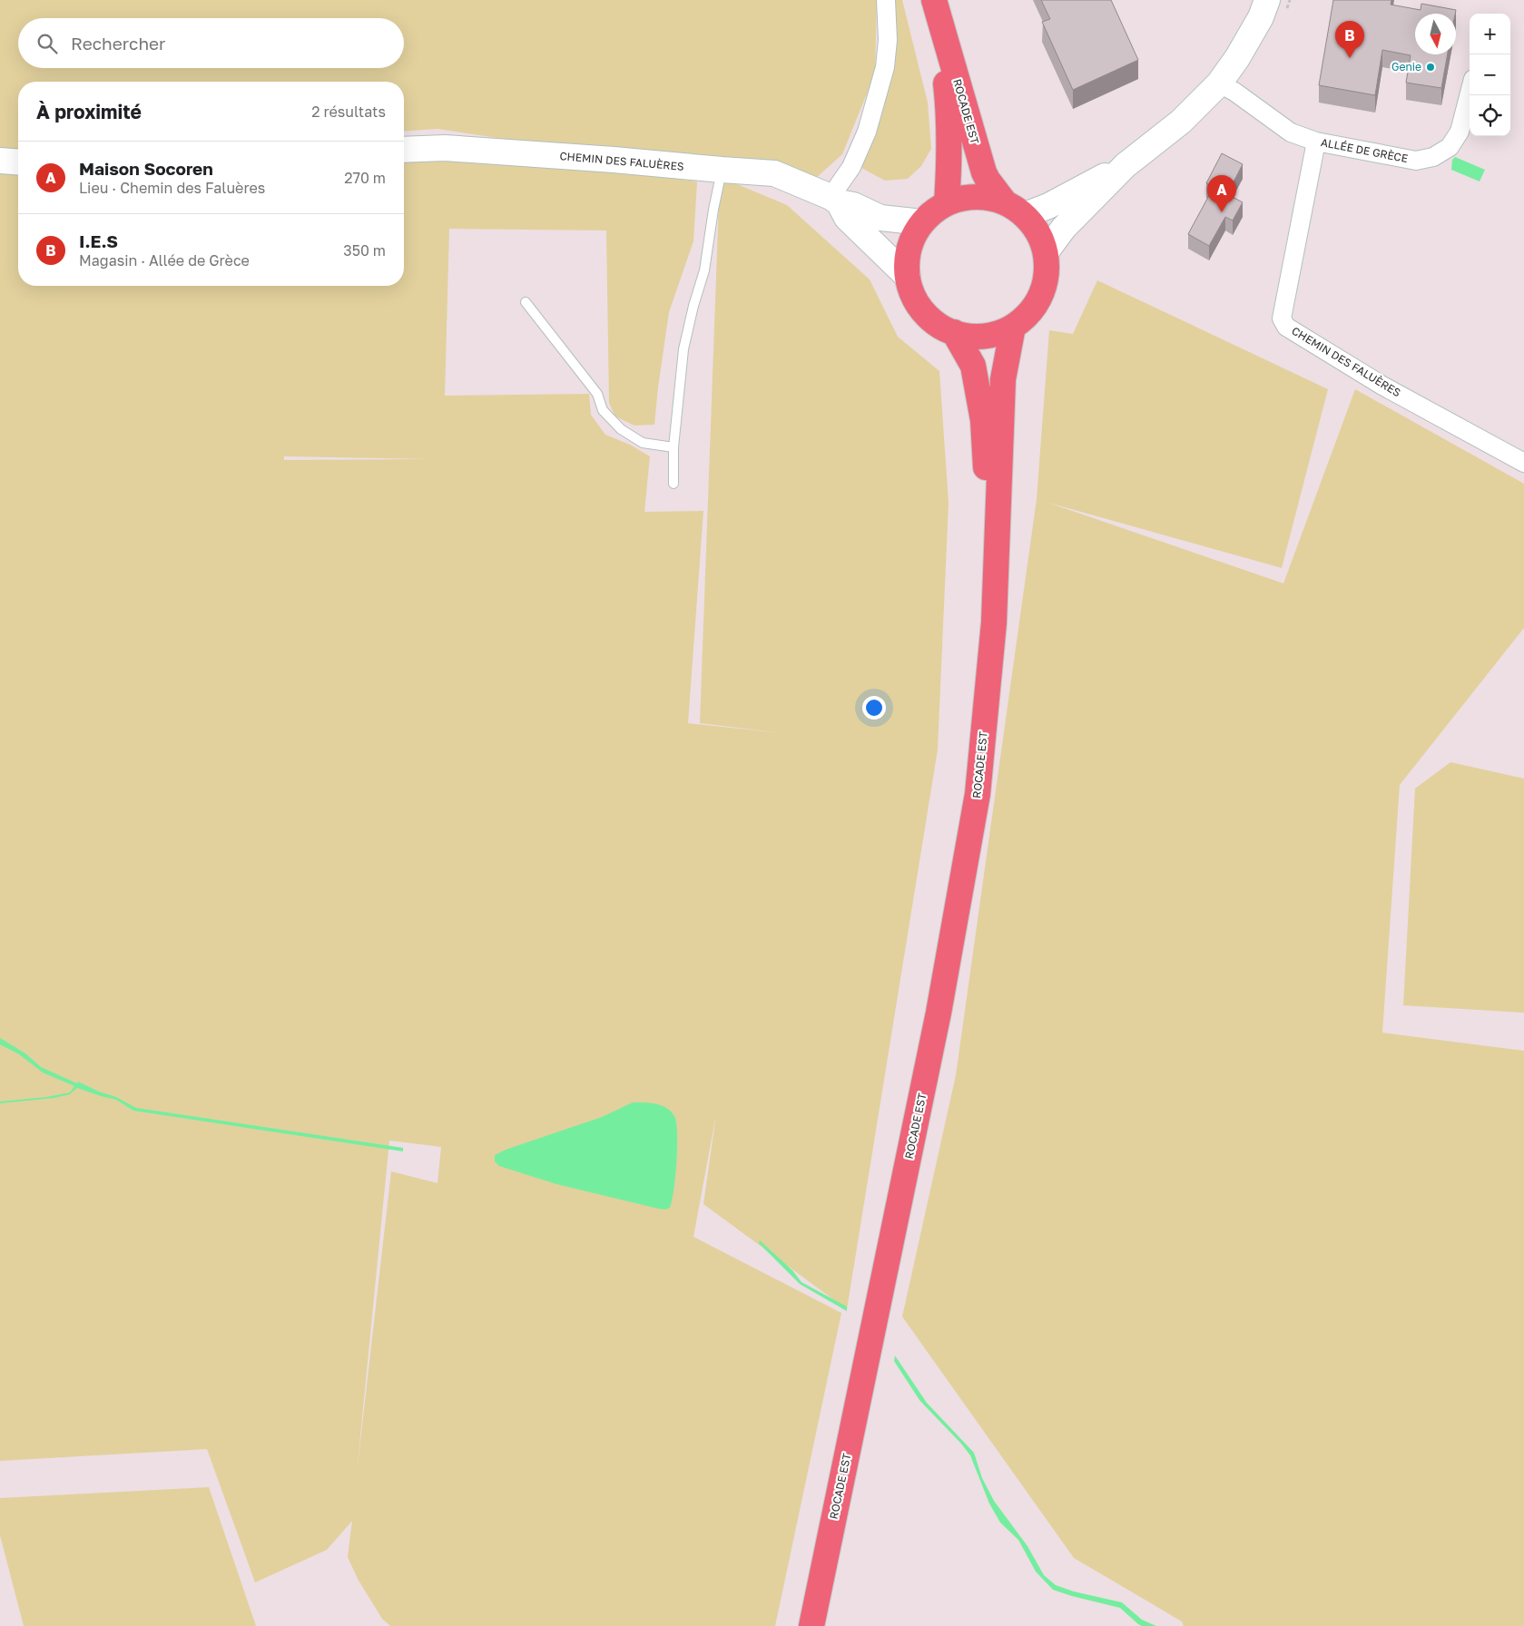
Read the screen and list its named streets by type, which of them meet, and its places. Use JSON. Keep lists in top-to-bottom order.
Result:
{
  "streets": {
    "main road": ["ROCADE EST"],
    "street": ["ALLÉE DE GRÈCE", "CHEMIN DES FALUÈRES"]
  },
  "crossings": [
    ["ROCADE EST", "CHEMIN DES FALUÈRES"],
    ["ALLÉE DE GRÈCE", "CHEMIN DES FALUÈRES"]
  ],
  "places": ["Genie"],
  "north": "bottom",
  "page": {
    "map_buttons": ["+", "−"],
    "search": "Rechercher",
    "pins": ["B", "A"],
    "heading": ["À proximité", "2 résultats"],
    "list": [
      {
        "mark": "A",
        "name": "Maison Socoren",
        "note": "Lieu · Chemin des Faluères",
        "value": "270 m"
      },
      {
        "mark": "B",
        "name": "I.E.S",
        "note": "Magasin · Allée de Grèce",
        "value": "350 m"
      }
    ]
  }
}
